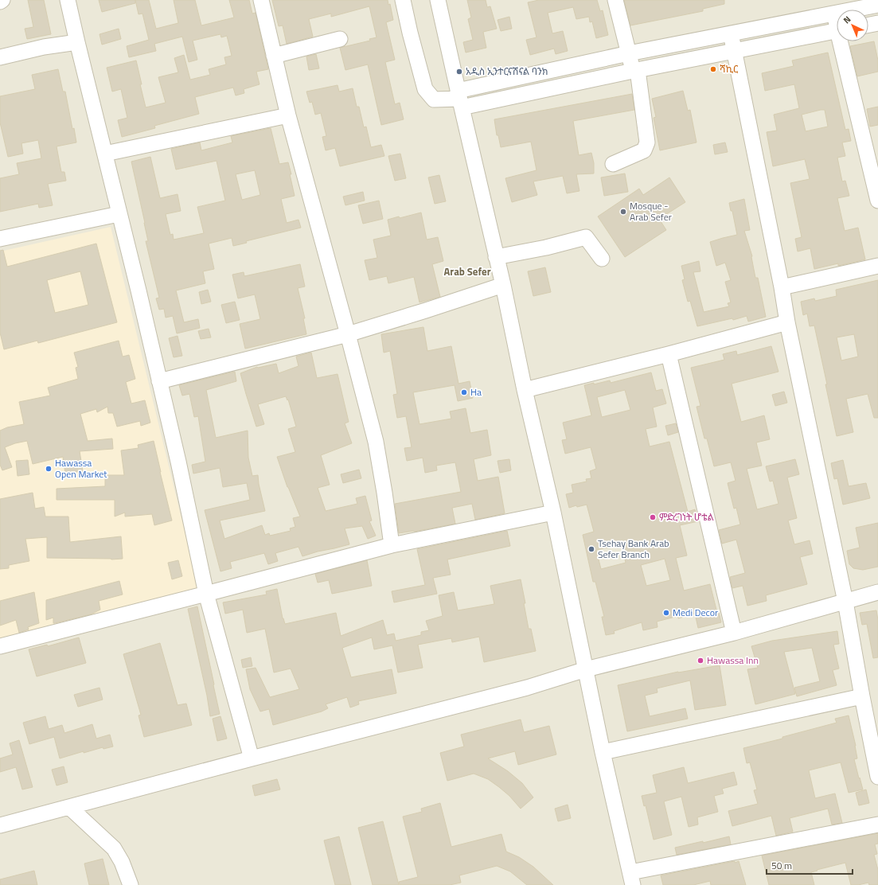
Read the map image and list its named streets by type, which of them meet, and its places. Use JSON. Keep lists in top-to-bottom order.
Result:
{
  "districts": ["Arab Sefer"],
  "places": [
    "ሻኪር",
    "አዲስ ኢንተርናሽናል ባንክ",
    "Mosque - Arab Sefer",
    "Ha",
    "Hawassa Open Market",
    "ምድረገነት ሆቴል",
    "Tsehay Bank Arab Sefer Branch",
    "Medi Decor",
    "Hawassa Inn"
  ],
  "scale_bar": "50 m",
  "north": "top left"
}
